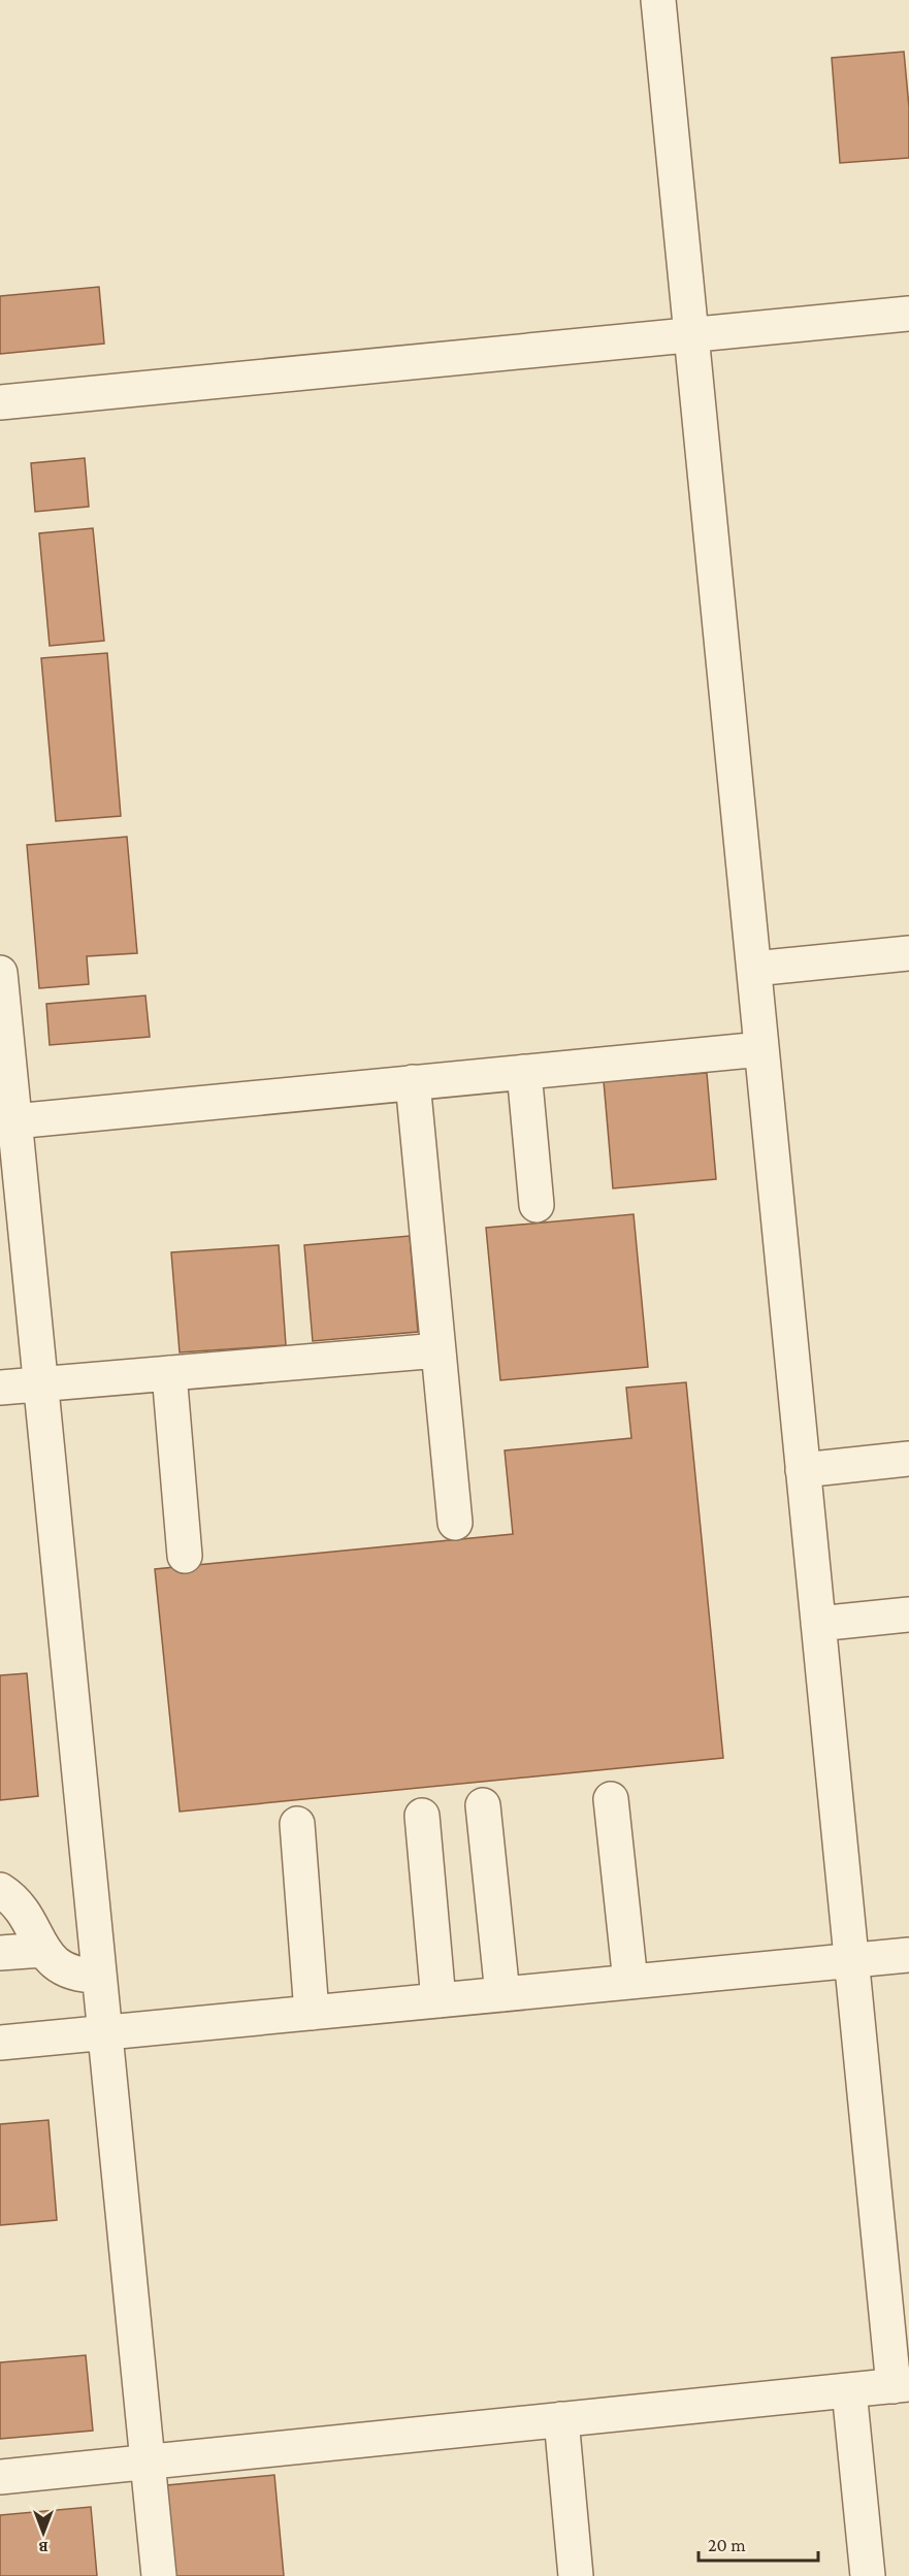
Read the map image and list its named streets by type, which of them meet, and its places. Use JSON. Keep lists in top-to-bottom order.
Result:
{
  "scale_bar": "20 m",
  "north": "bottom"
}
